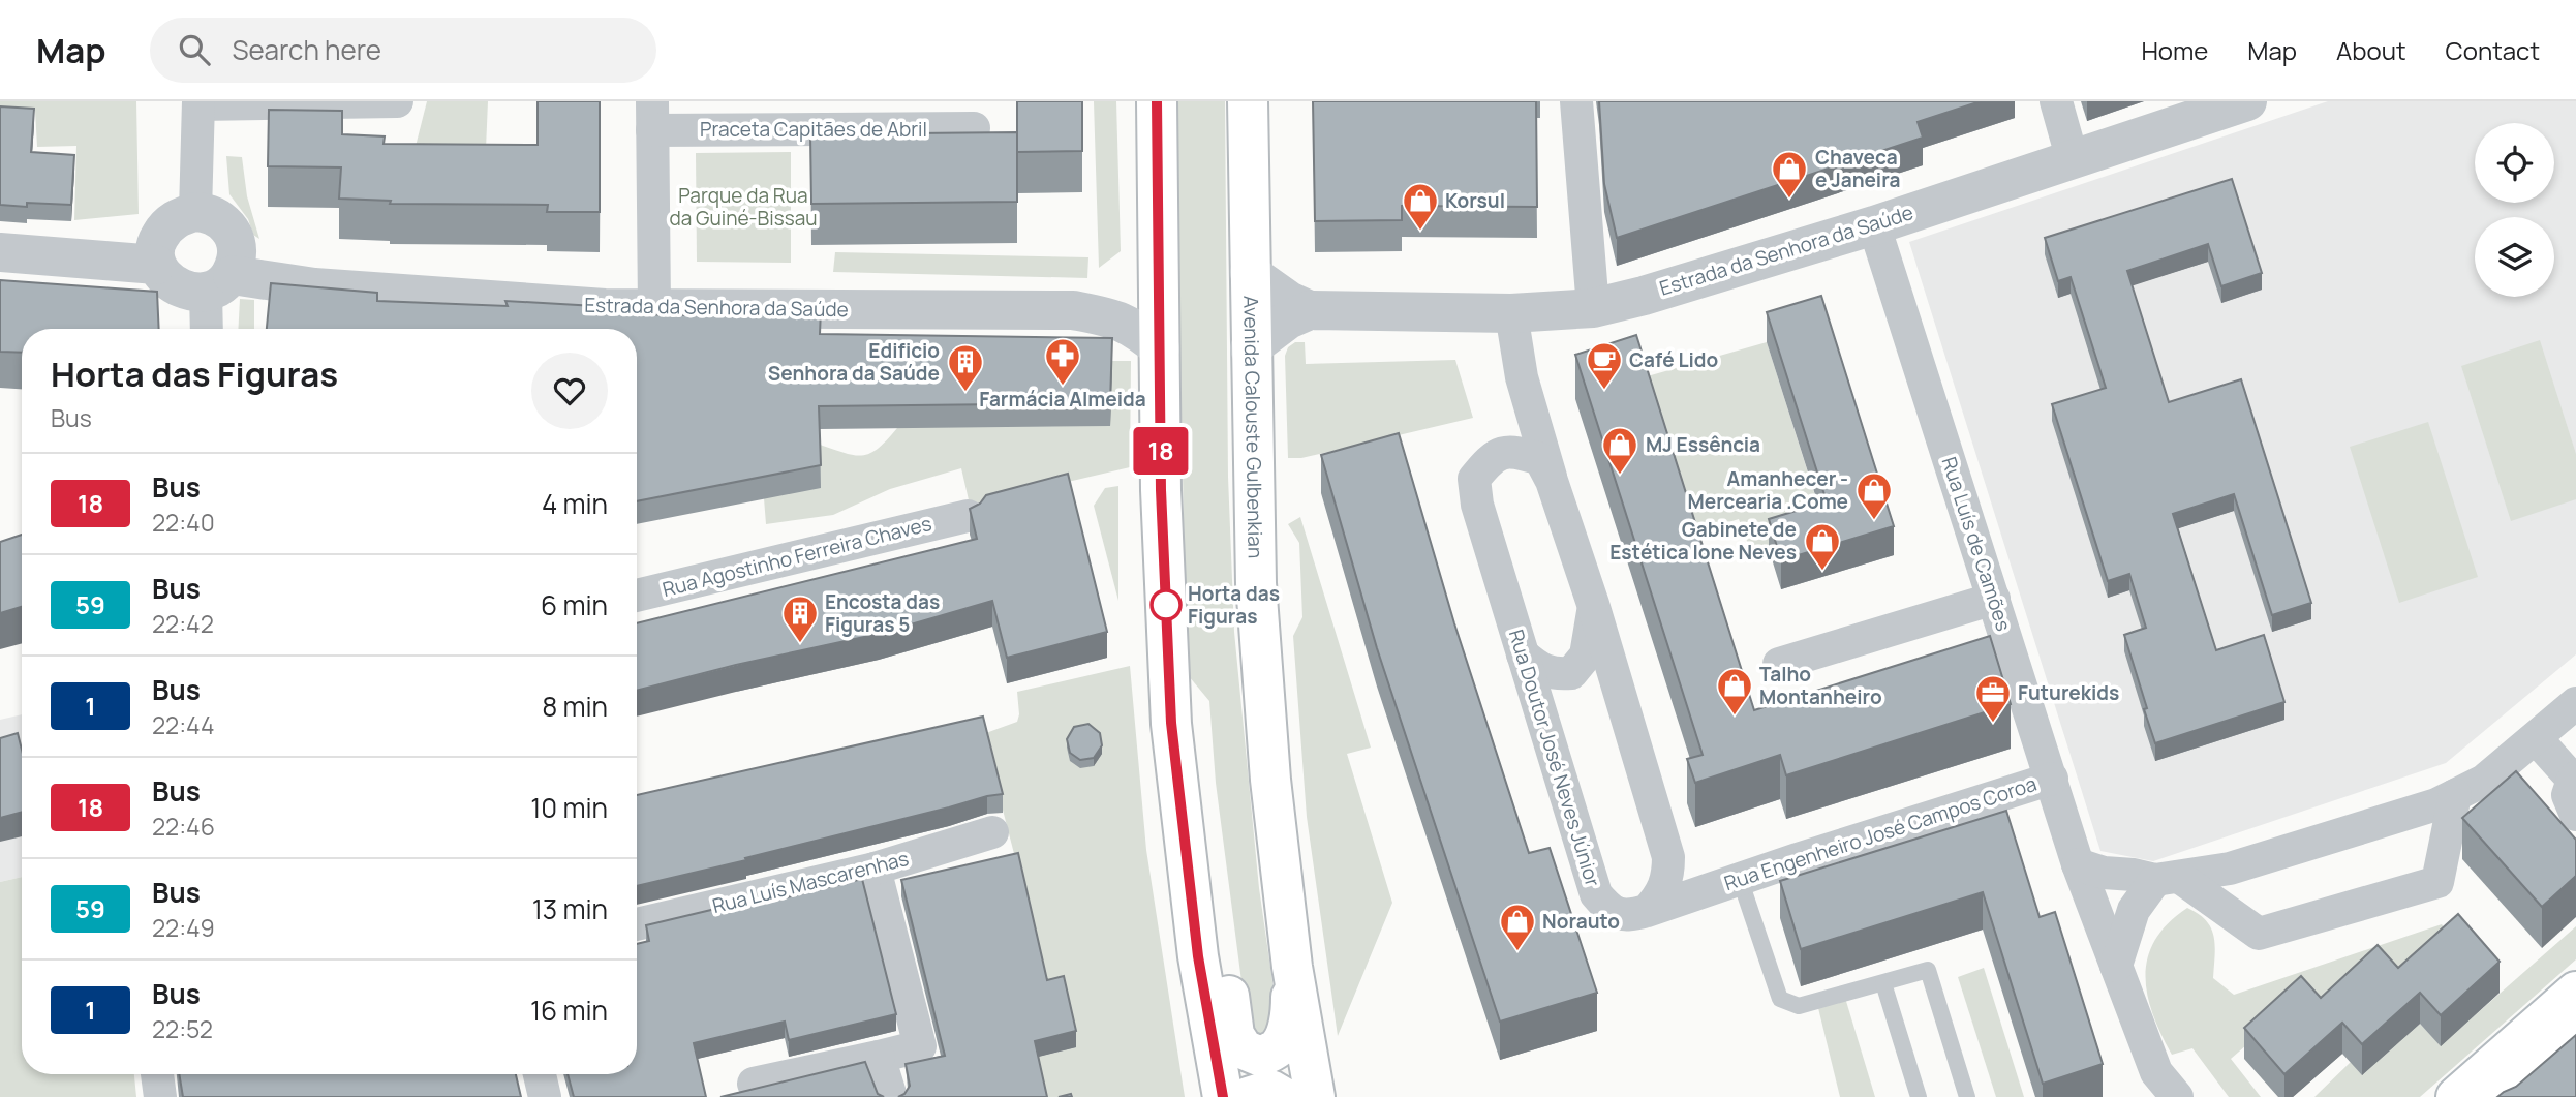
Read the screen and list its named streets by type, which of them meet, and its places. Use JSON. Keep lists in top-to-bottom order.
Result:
{
  "streets": {
    "main road": ["Avenida Calouste Gulbenkian"],
    "street": [
      "Praceta Capitães de Abril",
      "Estrada da Senhora da Saúde",
      "Rua Luís de Camões",
      "Rua Agostinho Ferreira Chaves",
      "Rua Doutor José Neves Júnior",
      "Rua Engenheiro José Campos Coroa",
      "Rua Luís Mascarenhas"
    ]
  },
  "crossings": [
    ["Estrada da Senhora da Saúde", "Rua Luís de Camões"],
    ["Estrada da Senhora da Saúde", "Rua Doutor José Neves Júnior"],
    ["Rua Luís de Camões", "Rua Engenheiro José Campos Coroa"],
    ["Rua Doutor José Neves Júnior", "Rua Engenheiro José Campos Coroa"]
  ],
  "parks": ["Parque da Rua da Guiné-Bissau"],
  "places": {
    "shop": [
      "Chaveca e Janeira",
      "Korsul",
      "MJ Essência",
      "Amanhecer - Mercearia .Come",
      "Gabinete de Estética Ione Neves",
      "Talho Montanheiro",
      "Norauto"
    ],
    "pharmacy": ["Farmácia Almeida"],
    "cafe": ["Café Lido"],
    "building": ["Edificio Senhora da Saúde", "Encosta das Figuras 5"],
    "other": ["Horta das Figuras"],
    "office": ["Futurekids"]
  },
  "lines": ["bus line 18"],
  "page": {
    "header": "Map",
    "search": "Search here",
    "nav": [
      "Home",
      "Map",
      "About",
      "Contact"
    ],
    "on_map": "18",
    "heading": ["Horta das Figuras", "Bus"],
    "list": [
      {
        "mark": "18",
        "name": "Bus",
        "note": "22:40",
        "value": "4 min"
      },
      {
        "mark": "59",
        "name": "Bus",
        "note": "22:42",
        "value": "6 min"
      },
      {
        "mark": "1",
        "name": "Bus",
        "note": "22:44",
        "value": "8 min"
      },
      {
        "mark": "18",
        "name": "Bus",
        "note": "22:46",
        "value": "10 min"
      },
      {
        "mark": "59",
        "name": "Bus",
        "note": "22:49",
        "value": "13 min"
      },
      {
        "mark": "1",
        "name": "Bus",
        "note": "22:52",
        "value": "16 min"
      }
    ]
  }
}
